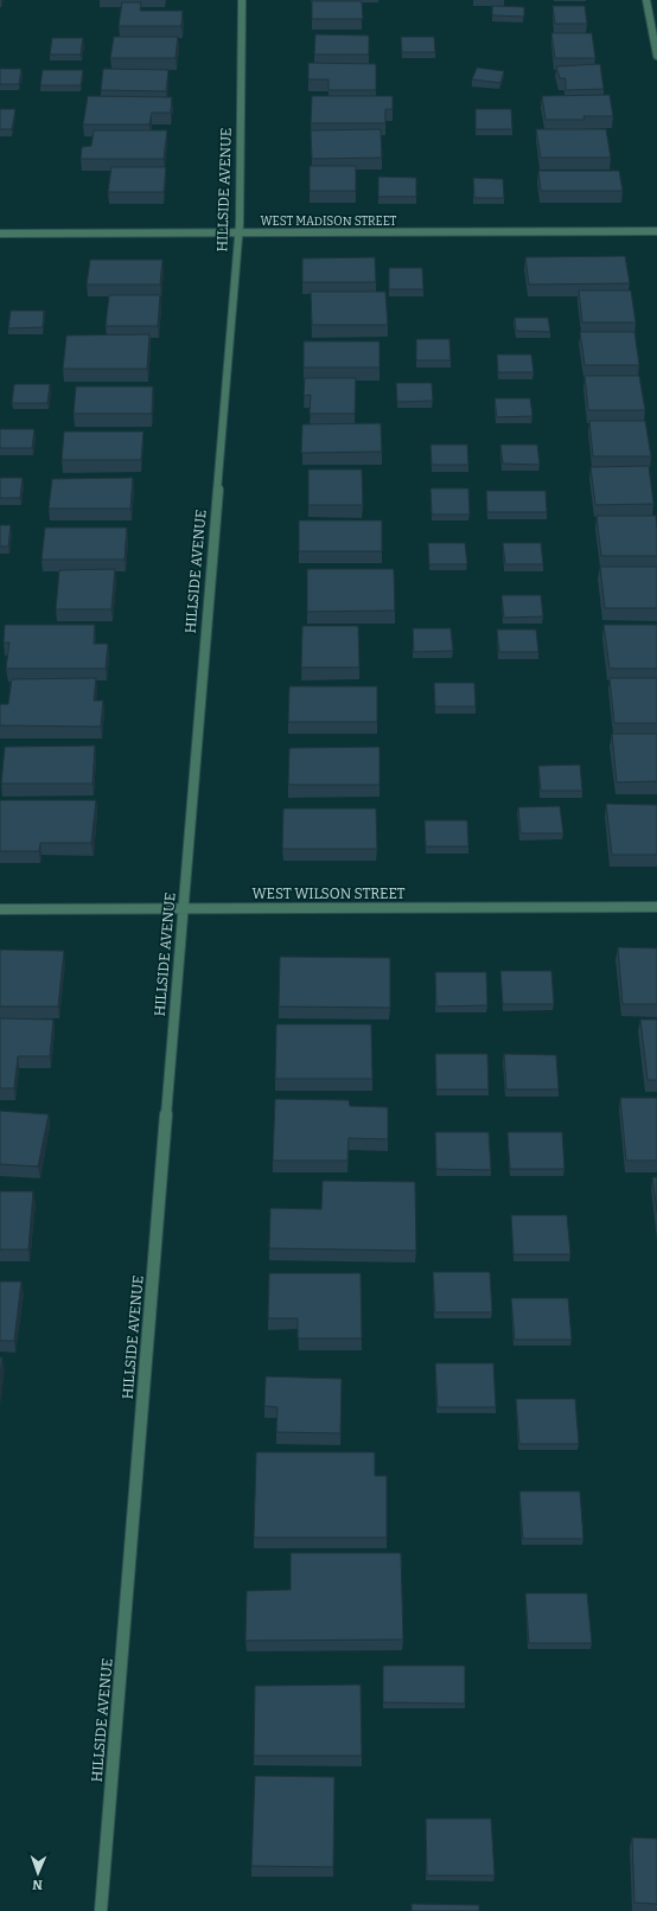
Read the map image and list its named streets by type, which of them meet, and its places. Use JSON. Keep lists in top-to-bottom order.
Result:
{
  "streets": {
    "street": ["HILLSIDE AVENUE", "WEST MADISON STREET", "WEST WILSON STREET"]
  },
  "crossings": [
    ["HILLSIDE AVENUE", "WEST MADISON STREET"],
    ["HILLSIDE AVENUE", "WEST WILSON STREET"]
  ],
  "north": "bottom"
}
